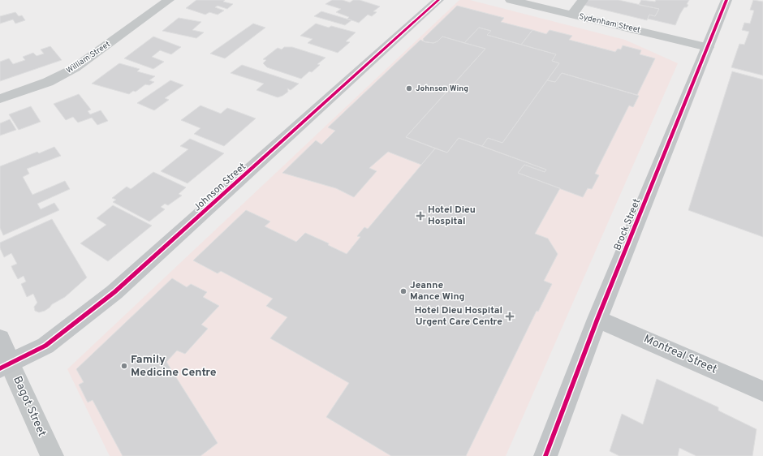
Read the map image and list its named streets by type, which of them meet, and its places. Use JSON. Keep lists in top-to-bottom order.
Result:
{
  "streets": {
    "main road": [
      "Johnson Street",
      "Brock Street",
      "Montreal Street",
      "Bagot Street"
    ],
    "street": ["Sydenham Street", "William Street"]
  },
  "crossings": [
    ["Sydenham Street", "Brock Street"],
    ["Johnson Street", "Bagot Street"],
    ["Brock Street", "Montreal Street"]
  ],
  "places": {
    "other": ["Johnson Wing", "Jeanne Mance Wing", "Family Medicine Centre"],
    "health": ["Hotel Dieu Hospital", "Hotel Dieu Hospital Urgent Care Centre"]
  }
}
